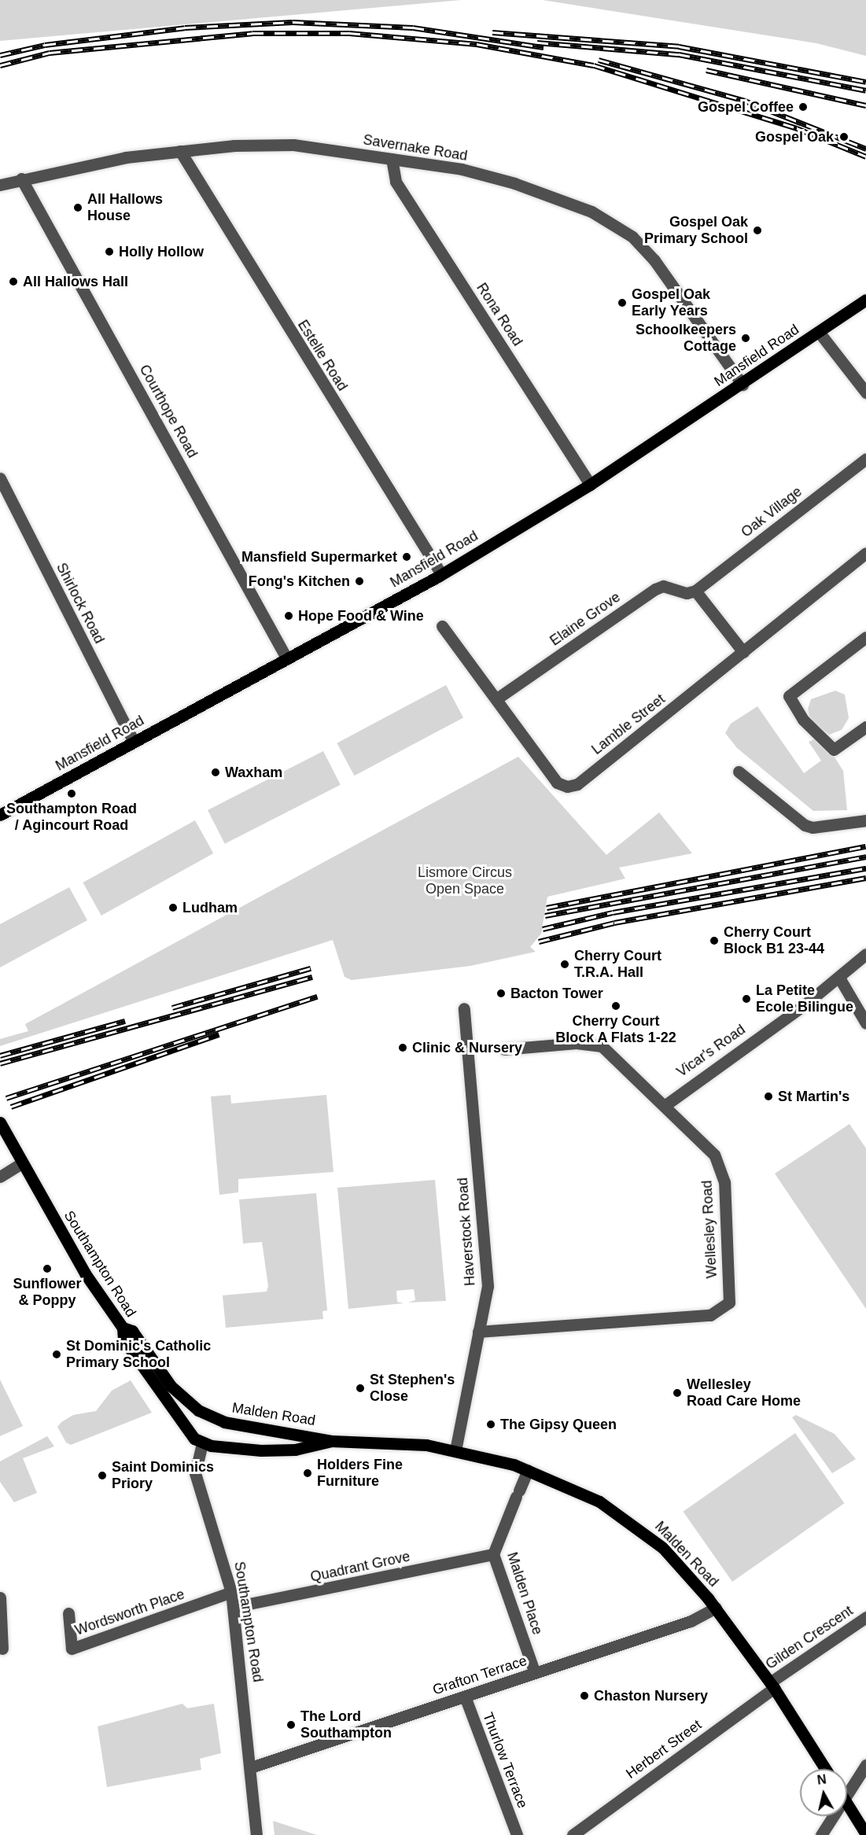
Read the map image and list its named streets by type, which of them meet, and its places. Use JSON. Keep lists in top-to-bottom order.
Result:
{
  "streets": {
    "main road": ["Mansfield Road", "Southampton Road", "Malden Road"],
    "street": [
      "Savernake Road",
      "Rona Road",
      "Estelle Road",
      "Courthope Road",
      "Oak Village",
      "Shirlock Road",
      "Elaine Grove",
      "Lamble Street",
      "Vicar's Road",
      "Wellesley Road",
      "Haverstock Road",
      "Quadrant Grove",
      "Malden Place",
      "Wordsworth Place",
      "Gilden Crescent",
      "Grafton Terrace",
      "Herbert Street",
      "Thurlow Terrace"
    ]
  },
  "crossings": [
    ["Savernake Road", "Rona Road"],
    ["Savernake Road", "Estelle Road"],
    ["Savernake Road", "Mansfield Road"],
    ["Savernake Road", "Courthope Road"],
    ["Rona Road", "Mansfield Road"],
    ["Estelle Road", "Mansfield Road"],
    ["Mansfield Road", "Courthope Road"],
    ["Mansfield Road", "Shirlock Road"],
    ["Oak Village", "Elaine Grove"],
    ["Elaine Grove", "Lamble Street"],
    ["Vicar's Road", "Wellesley Road"],
    ["Wellesley Road", "Haverstock Road"],
    ["Haverstock Road", "Malden Road"],
    ["Southampton Road", "Malden Road"],
    ["Southampton Road", "Quadrant Grove"],
    ["Southampton Road", "Wordsworth Place"],
    ["Southampton Road", "Grafton Terrace"],
    ["Malden Road", "Malden Place"],
    ["Malden Road", "Gilden Crescent"],
    ["Malden Road", "Grafton Terrace"],
    ["Malden Road", "Herbert Street"],
    ["Quadrant Grove", "Malden Place"],
    ["Malden Place", "Grafton Terrace"],
    ["Gilden Crescent", "Herbert Street"],
    ["Grafton Terrace", "Thurlow Terrace"]
  ],
  "parks": ["Lismore Circus Open Space"],
  "places": [
    "Gospel Coffee",
    "Gospel Oak",
    "All Hallows House",
    "Gospel Oak Primary School",
    "Holly Hollow",
    "All Hallows Hall",
    "Gospel Oak Early Years",
    "Schoolkeepers Cottage",
    "Mansfield Supermarket",
    "Fong's Kitchen",
    "Hope Food & Wine",
    "Waxham",
    "Southampton Road / Agincourt Road",
    "Ludham",
    "Cherry Court Block B1 23-44",
    "Cherry Court T.R.A. Hall",
    "Bacton Tower",
    "La Petite Ecole Bilingue",
    "Cherry Court Block A Flats 1-22",
    "Clinic & Nursery",
    "St Martin's",
    "Sunflower & Poppy",
    "St Dominic's Catholic Primary School",
    "St Stephen's Close",
    "Wellesley Road Care Home",
    "The Gipsy Queen",
    "Holders Fine Furniture",
    "Saint Dominics Priory",
    "Chaston Nursery",
    "The Lord Southampton"
  ],
  "north": "top"
}
